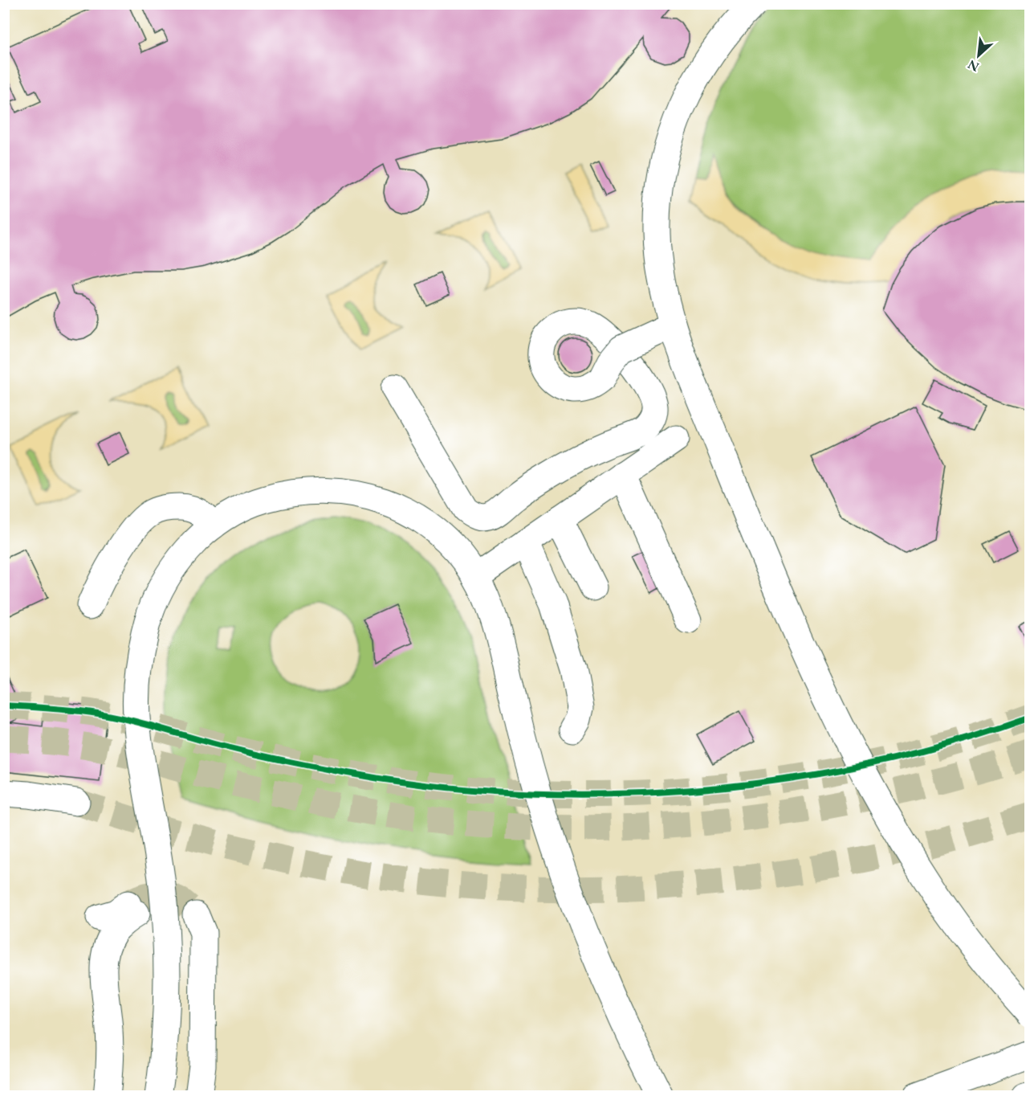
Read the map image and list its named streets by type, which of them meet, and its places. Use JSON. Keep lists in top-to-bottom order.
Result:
{
  "north": "bottom left"
}
